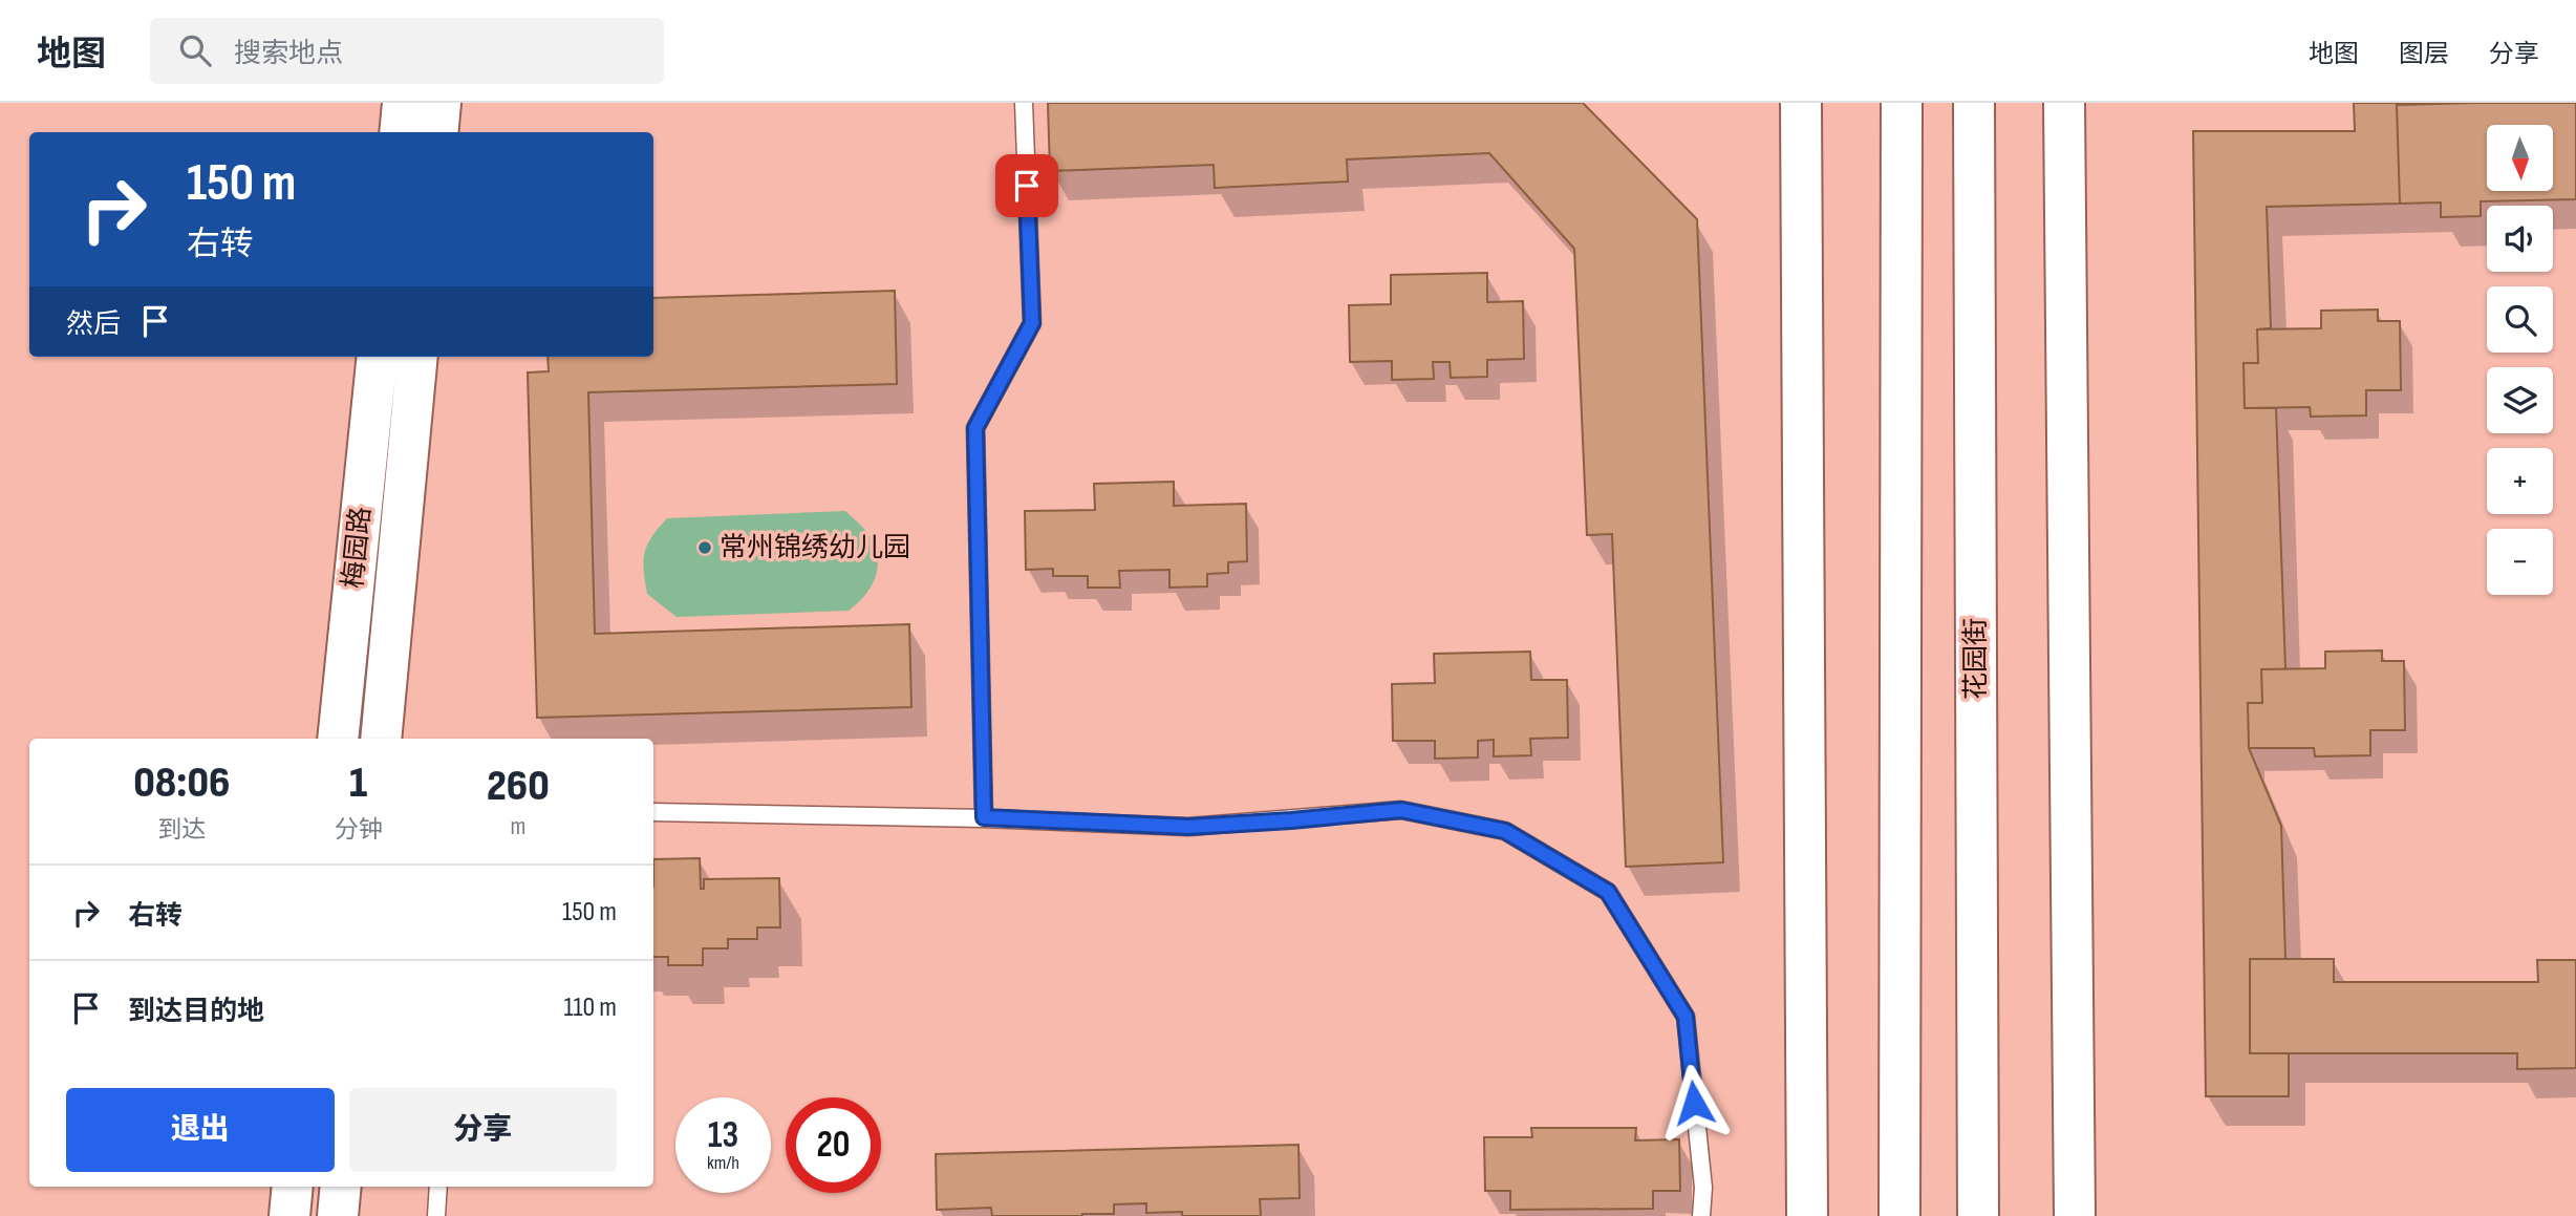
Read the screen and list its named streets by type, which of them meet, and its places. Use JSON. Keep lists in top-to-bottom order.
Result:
{
  "streets": {
    "street": ["梅园路", "花园街"]
  },
  "places": ["常州锦绣幼儿园"],
  "north": "bottom",
  "page": {
    "header": "地图",
    "search": "搜索地点",
    "nav": ["地图", "图层", "分享"],
    "map_buttons": ["+", "−"],
    "turn": ["150 m", "右转"],
    "then": "然后",
    "eta": [
      "08:06",
      "到达",
      "1",
      "分钟",
      "260",
      "m"
    ],
    "list": [
      {
        "name": "右转",
        "value": "150 m"
      },
      {
        "name": "到达目的地",
        "value": "110 m"
      }
    ],
    "buttons": ["退出", "分享"],
    "speed": "13 km/h",
    "limit": "20"
  }
}
